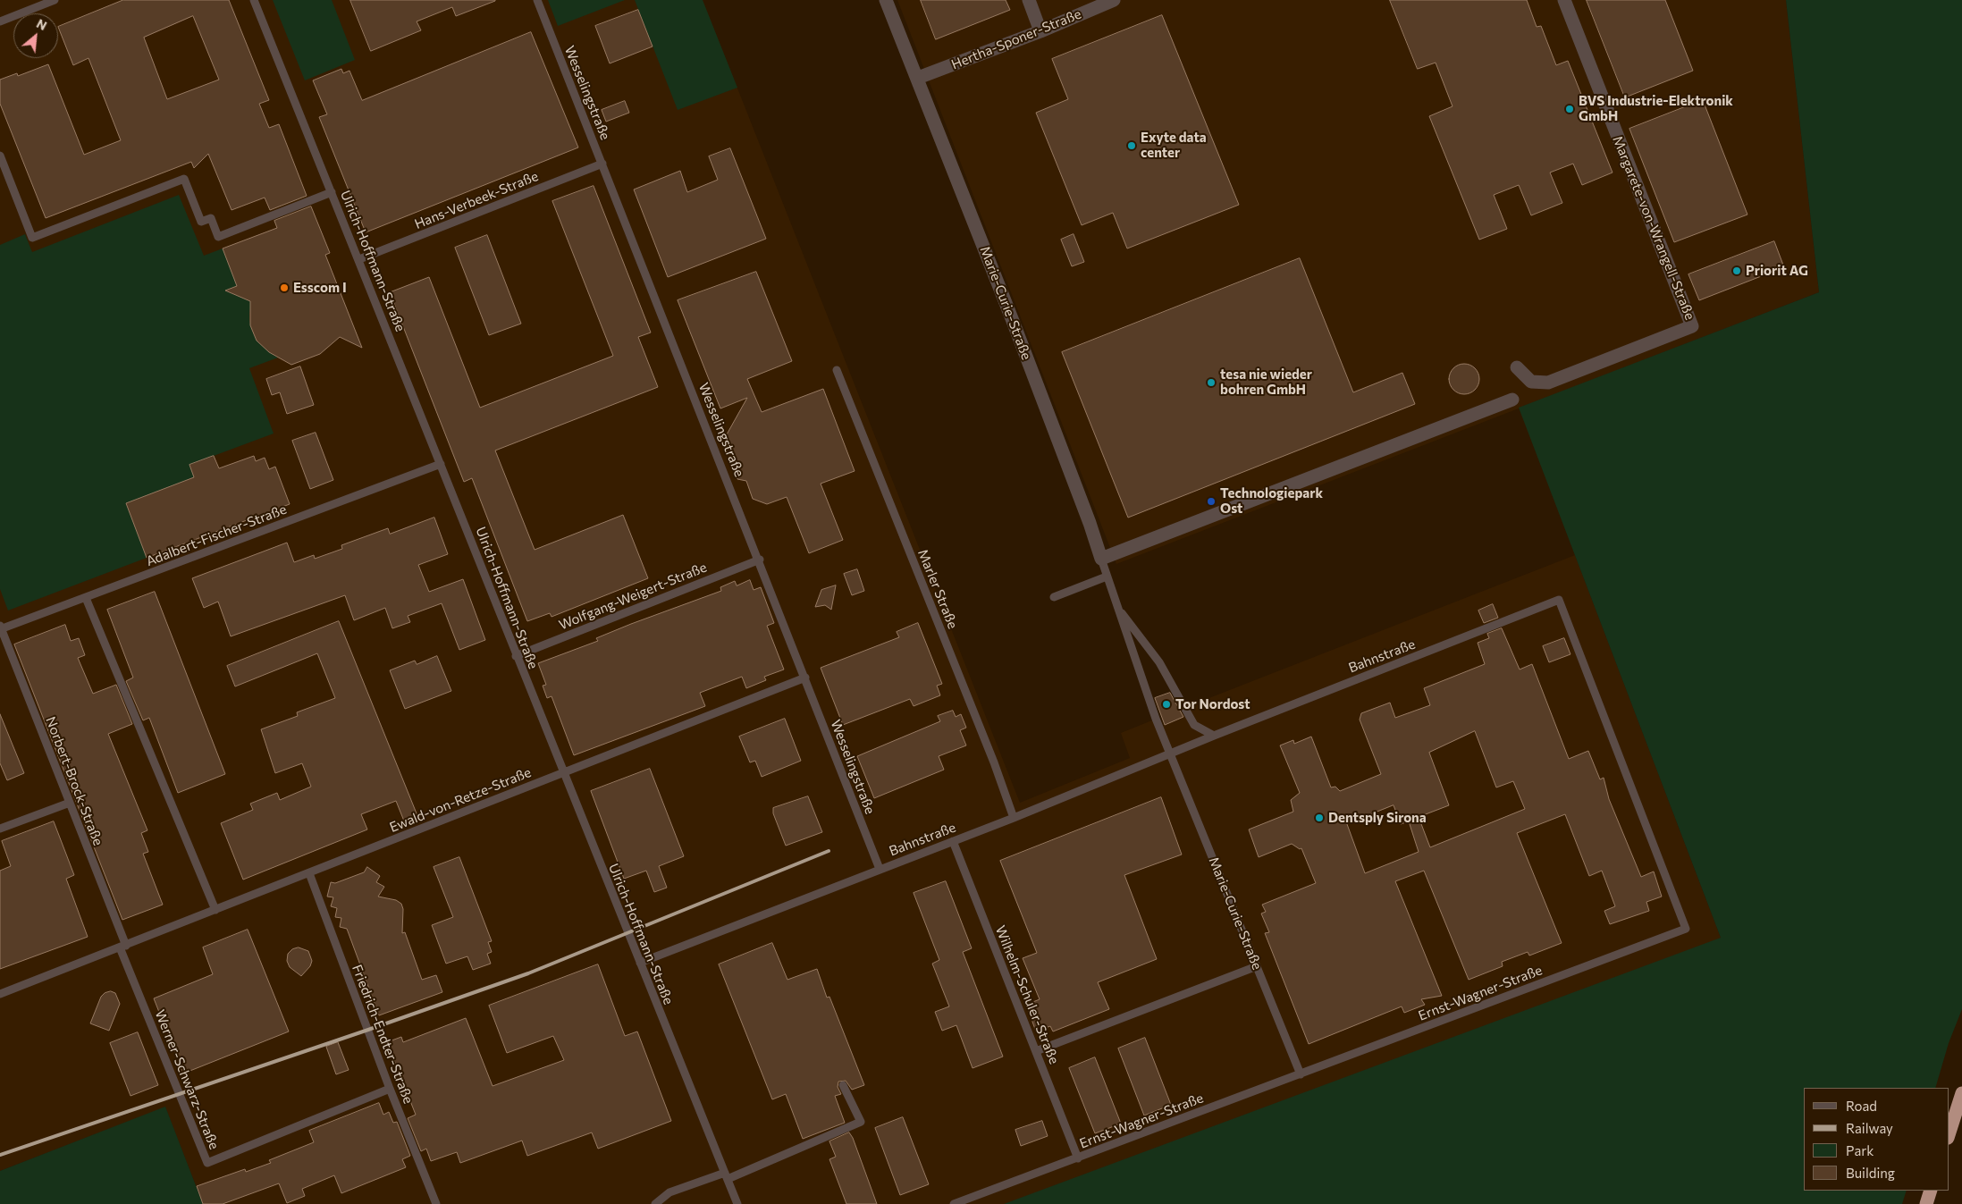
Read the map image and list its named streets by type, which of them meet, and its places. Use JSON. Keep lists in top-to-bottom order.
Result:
{
  "streets": {
    "street": ["Hertha-Sponer-Straße", "Margarete-von-Wrangell-Straße", "Marie-Curie-Straße"],
    "lane": [
      "Wesselingstraße",
      "Hans-Verbeek-Straße",
      "Ulrich-Hoffmann-Straße",
      "Adalbert-Fischer-Straße",
      "Marler Straße",
      "Wolfgang-Weigert-Straße",
      "Bahnstraße",
      "Norbert-Brock-Straße",
      "Ewald-von-Retze-Straße",
      "Ernst-Wagner-Straße",
      "Wilhelm-Schuler-Straße",
      "Friedrich-Endter-Straße",
      "Werner-Schwarz-Straße"
    ]
  },
  "crossings": [
    ["Hertha-Sponer-Straße", "Marie-Curie-Straße"],
    ["Wesselingstraße", "Hans-Verbeek-Straße"],
    ["Wesselingstraße", "Wolfgang-Weigert-Straße"],
    ["Wesselingstraße", "Bahnstraße"],
    ["Wesselingstraße", "Ewald-von-Retze-Straße"],
    ["Hans-Verbeek-Straße", "Ulrich-Hoffmann-Straße"],
    ["Ulrich-Hoffmann-Straße", "Adalbert-Fischer-Straße"],
    ["Ulrich-Hoffmann-Straße", "Wolfgang-Weigert-Straße"],
    ["Ulrich-Hoffmann-Straße", "Bahnstraße"],
    ["Ulrich-Hoffmann-Straße", "Ewald-von-Retze-Straße"],
    ["Marie-Curie-Straße", "Bahnstraße"],
    ["Marie-Curie-Straße", "Ernst-Wagner-Straße"],
    ["Adalbert-Fischer-Straße", "Norbert-Brock-Straße"],
    ["Marler Straße", "Bahnstraße"],
    ["Bahnstraße", "Ernst-Wagner-Straße"],
    ["Bahnstraße", "Wilhelm-Schuler-Straße"],
    ["Norbert-Brock-Straße", "Ewald-von-Retze-Straße"],
    ["Norbert-Brock-Straße", "Werner-Schwarz-Straße"],
    ["Ewald-von-Retze-Straße", "Friedrich-Endter-Straße"],
    ["Ewald-von-Retze-Straße", "Werner-Schwarz-Straße"],
    ["Ernst-Wagner-Straße", "Wilhelm-Schuler-Straße"],
    ["Friedrich-Endter-Straße", "Werner-Schwarz-Straße"]
  ],
  "places": [
    "BVS Industrie-Elektronik GmbH",
    "Exyte data center",
    "Priorit AG",
    "Esscom I",
    "tesa nie wieder bohren GmbH",
    "Technologiepark Ost",
    "Tor Nordost",
    "Dentsply Sirona"
  ],
  "legend": [
    "Road",
    "Railway",
    "Park",
    "Building"
  ],
  "north": "top right"
}
